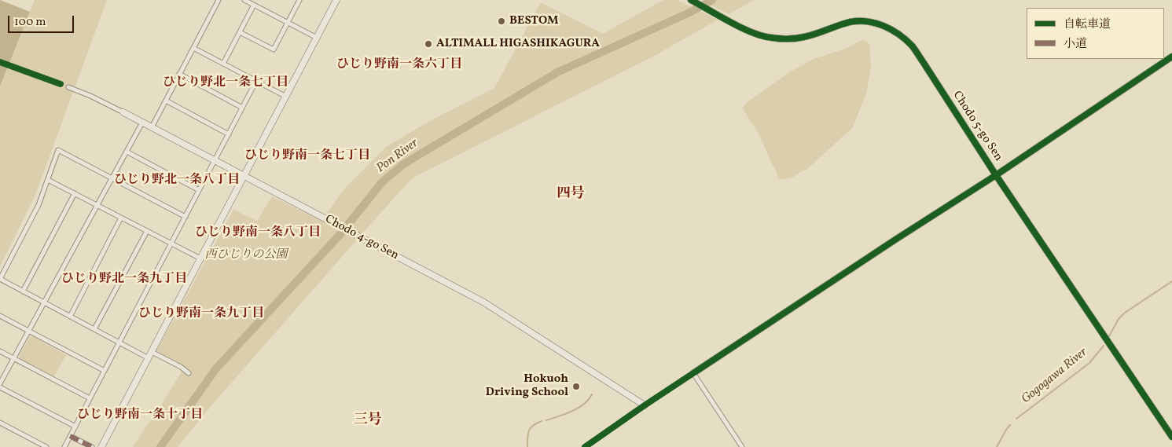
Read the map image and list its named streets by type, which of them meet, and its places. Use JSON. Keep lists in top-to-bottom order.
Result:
{
  "streets": {
    "street": ["Chodo 5-go Sen", "Chodo 4-go Sen"]
  },
  "districts": [
    "ひじり野南一条六丁目",
    "ひじり野北一条七丁目",
    "ひじり野南一条七丁目",
    "ひじり野北一条八丁目",
    "四号",
    "ひじり野南一条八丁目",
    "ひじり野北一条九丁目",
    "ひじり野南一条九丁目",
    "ひじり野南一条十丁目",
    "三号"
  ],
  "water": ["Pon River", "Gogogawa River"],
  "parks": ["西ひじりの公園"],
  "places": ["BESTOM", "ALTIMALL HIGASHIKAGURA", "Hokuoh Driving School"],
  "legend": ["自転車道", "小道"],
  "scale_bar": "100 m"
}
